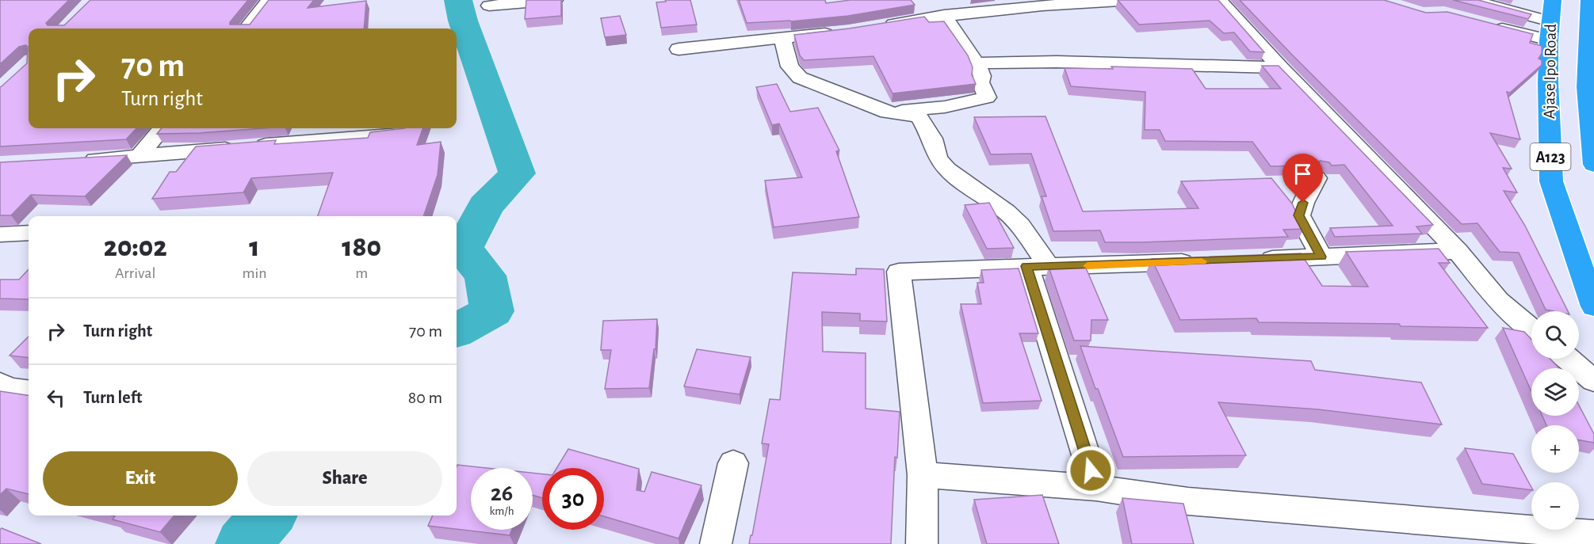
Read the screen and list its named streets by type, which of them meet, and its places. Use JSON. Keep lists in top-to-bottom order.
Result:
{
  "streets": {
    "highway": ["Ajase Ipo Road", "A123"]
  },
  "page": {
    "turn": ["70 m", "Turn right"],
    "eta": [
      "20:02",
      "Arrival",
      "1",
      "min",
      "180",
      "m"
    ],
    "list": [
      {
        "name": "Turn right",
        "value": "70 m"
      },
      {
        "name": "Turn left",
        "value": "80 m"
      }
    ],
    "map_buttons": ["+", "−"],
    "buttons": ["Exit", "Share"],
    "speed": "26 km/h",
    "limit": "30"
  }
}
